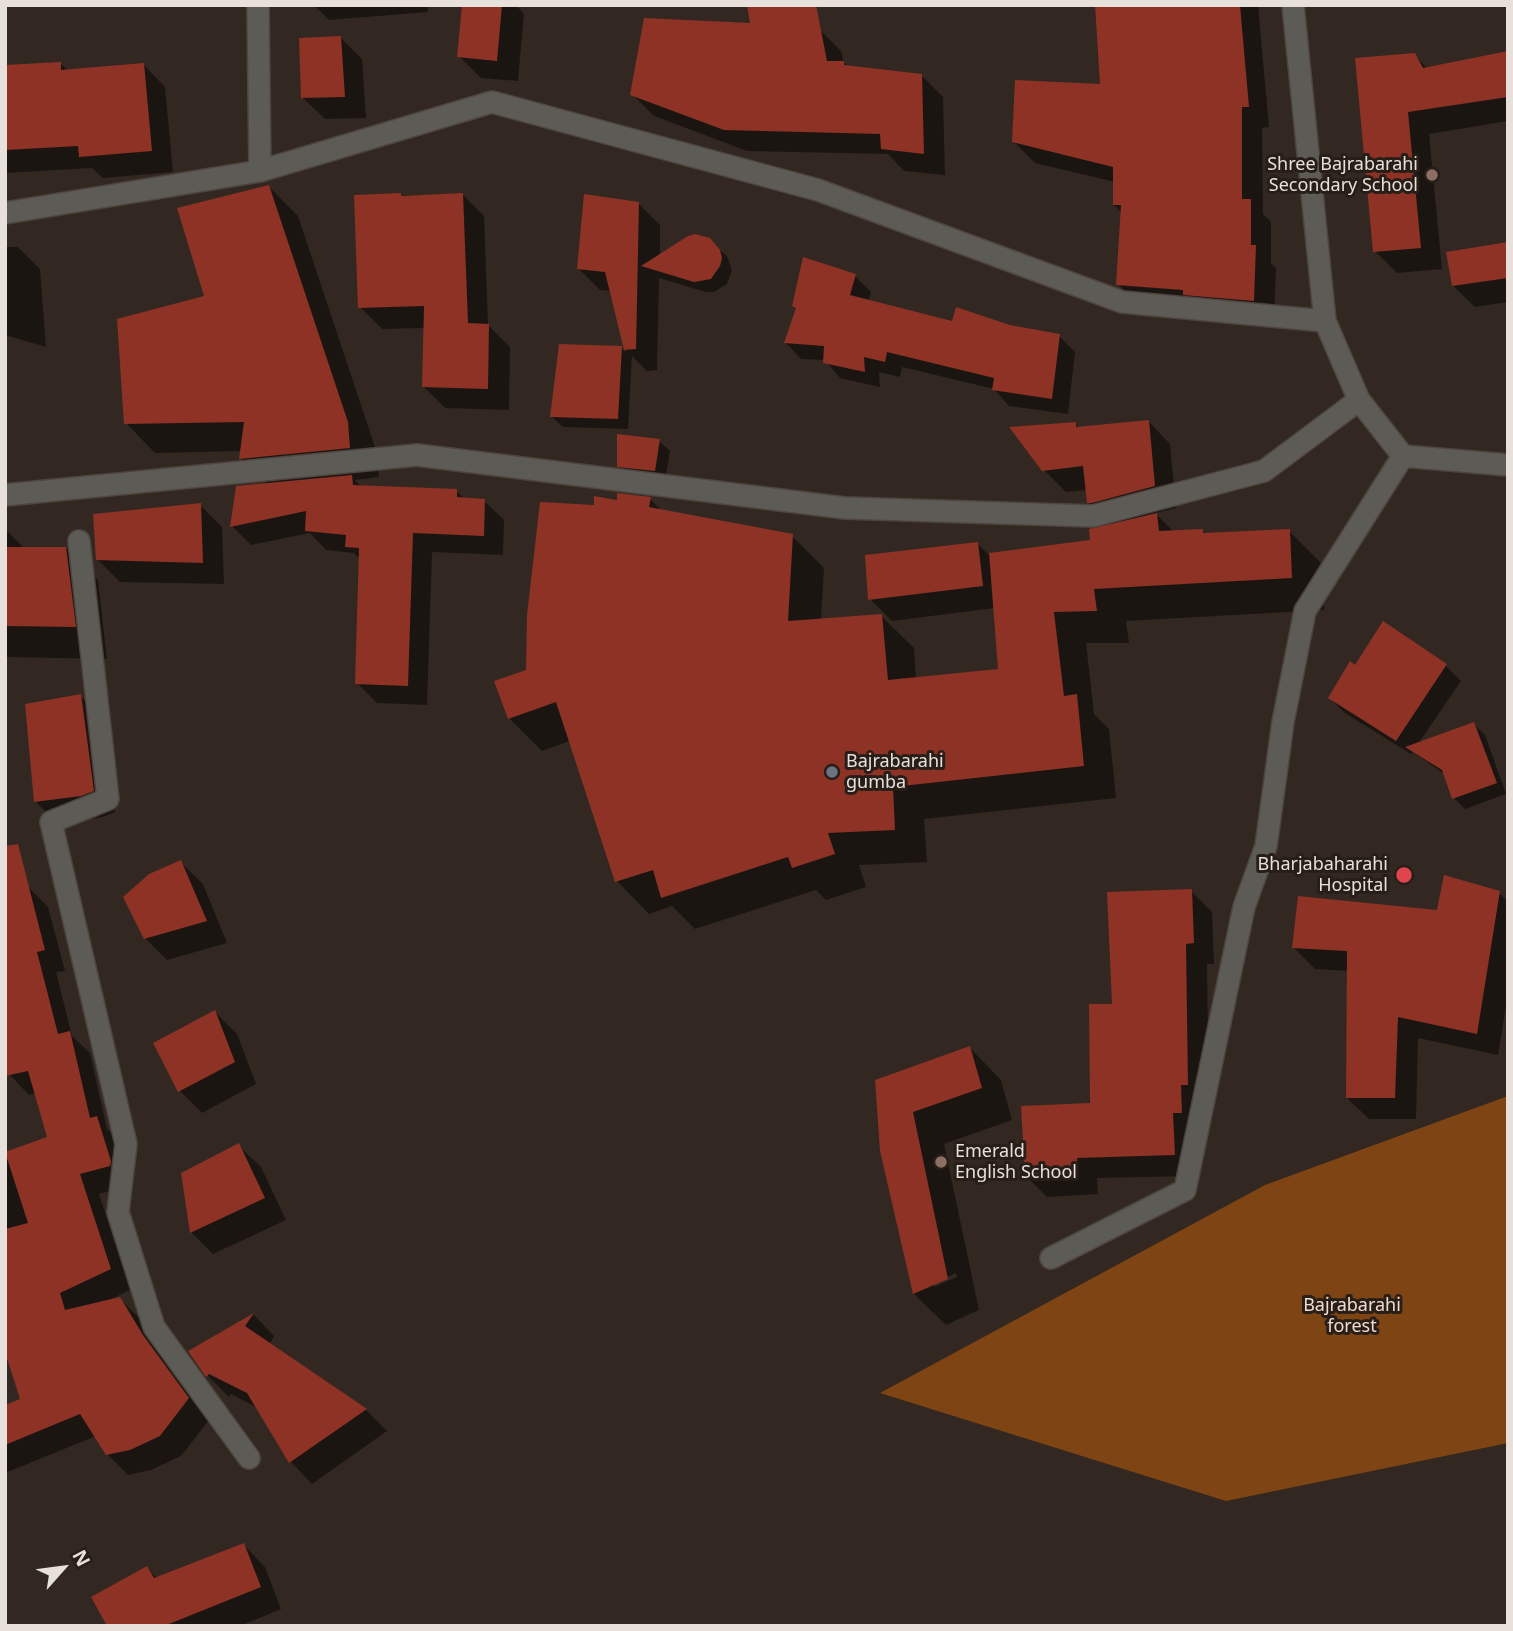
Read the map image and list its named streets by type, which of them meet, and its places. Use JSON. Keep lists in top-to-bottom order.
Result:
{
  "parks": ["Bajrabarahi forest"],
  "places": [
    "Shree Bajrabarahi Secondary School",
    "Bajrabarahi gumba",
    "Bharjabaharahi Hospital",
    "Emerald English School"
  ],
  "north": "top right"
}
